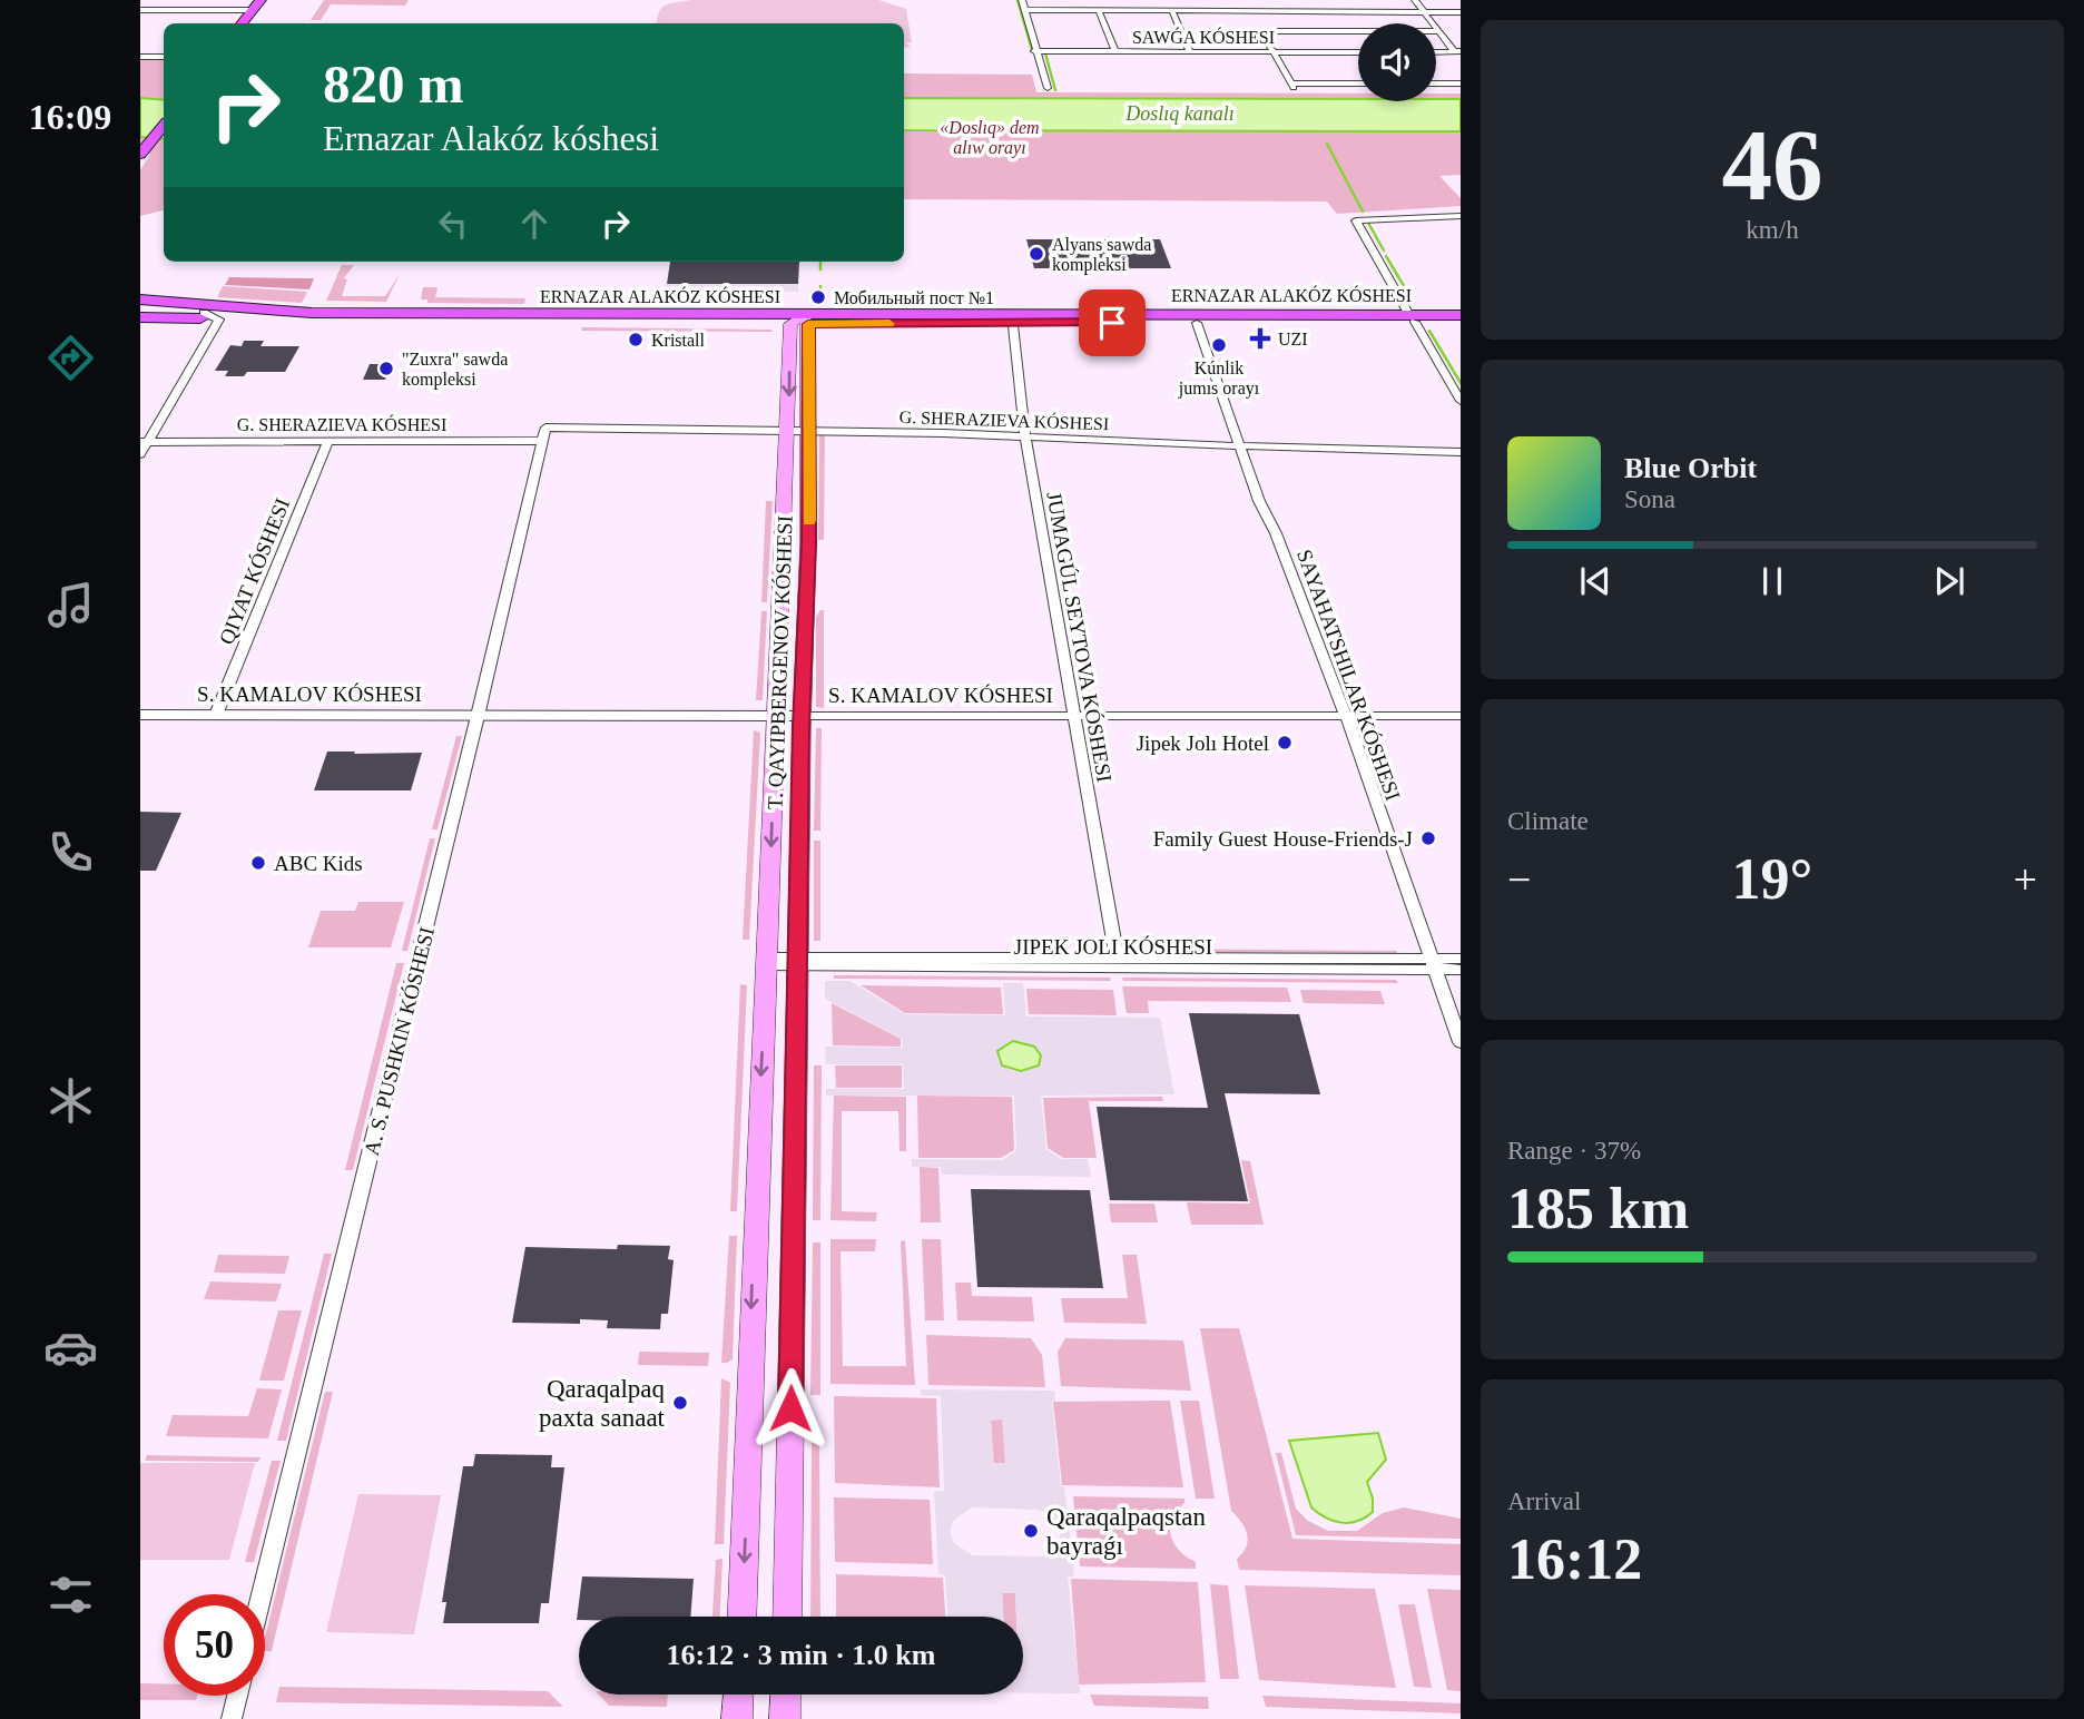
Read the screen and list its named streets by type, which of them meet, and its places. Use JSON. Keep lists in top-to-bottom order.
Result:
{
  "streets": {
    "main road": ["ERNAZAR ALAKÓZ KÓSHESI"],
    "street": [
      "SAWǴA KÓSHESI",
      "G. SHERAZIEVA KÓSHESI",
      "JUMAGÚL SEYTOVA KÓSHESI",
      "S. KAMALOV KÓSHESI",
      "A. S. PUSHKIN KÓSHESI"
    ]
  },
  "crossings": [
    ["ERNAZAR ALAKÓZ KÓSHESI", "JUMAGÚL SEYTOVA KÓSHESI"],
    ["G. SHERAZIEVA KÓSHESI", "JUMAGÚL SEYTOVA KÓSHESI"],
    ["G. SHERAZIEVA KÓSHESI", "A. S. PUSHKIN KÓSHESI"],
    ["JUMAGÚL SEYTOVA KÓSHESI", "S. KAMALOV KÓSHESI"],
    ["S. KAMALOV KÓSHESI", "A. S. PUSHKIN KÓSHESI"]
  ],
  "water": ["Doslıq kanalı"],
  "parks": ["«Doslıq» dem alıw orayı"],
  "places": {
    "other": [
      "Alyans sawda kompleksi",
      "Мобильный пост №1",
      "Kristall",
      "Kúnlik jumıs orayı",
      "\"Zuxra\" sawda kompleksi",
      "Jipek Jolı Hotel",
      "Family Guest House-Friends-J",
      "ABC Kids",
      "Qaraqalpaq paxta sanaat",
      "Qaraqalpaqstan bayraǵı"
    ],
    "health": ["UZI"]
  },
  "page": {
    "tabs": "16:09",
    "tile": [
      ["46", "km/h"],
      "Climate",
      ["Range · 37%", "185 km"],
      ["Arrival", "16:12"]
    ],
    "turn": ["820 m", "Ernazar Alakóz kóshesi"],
    "song": ["Blue Orbit", "Sona"],
    "heat": ["−", "19°", "+"],
    "limit": "50",
    "trip": "16:12 · 3 min · 1.0 km"
  }
}
